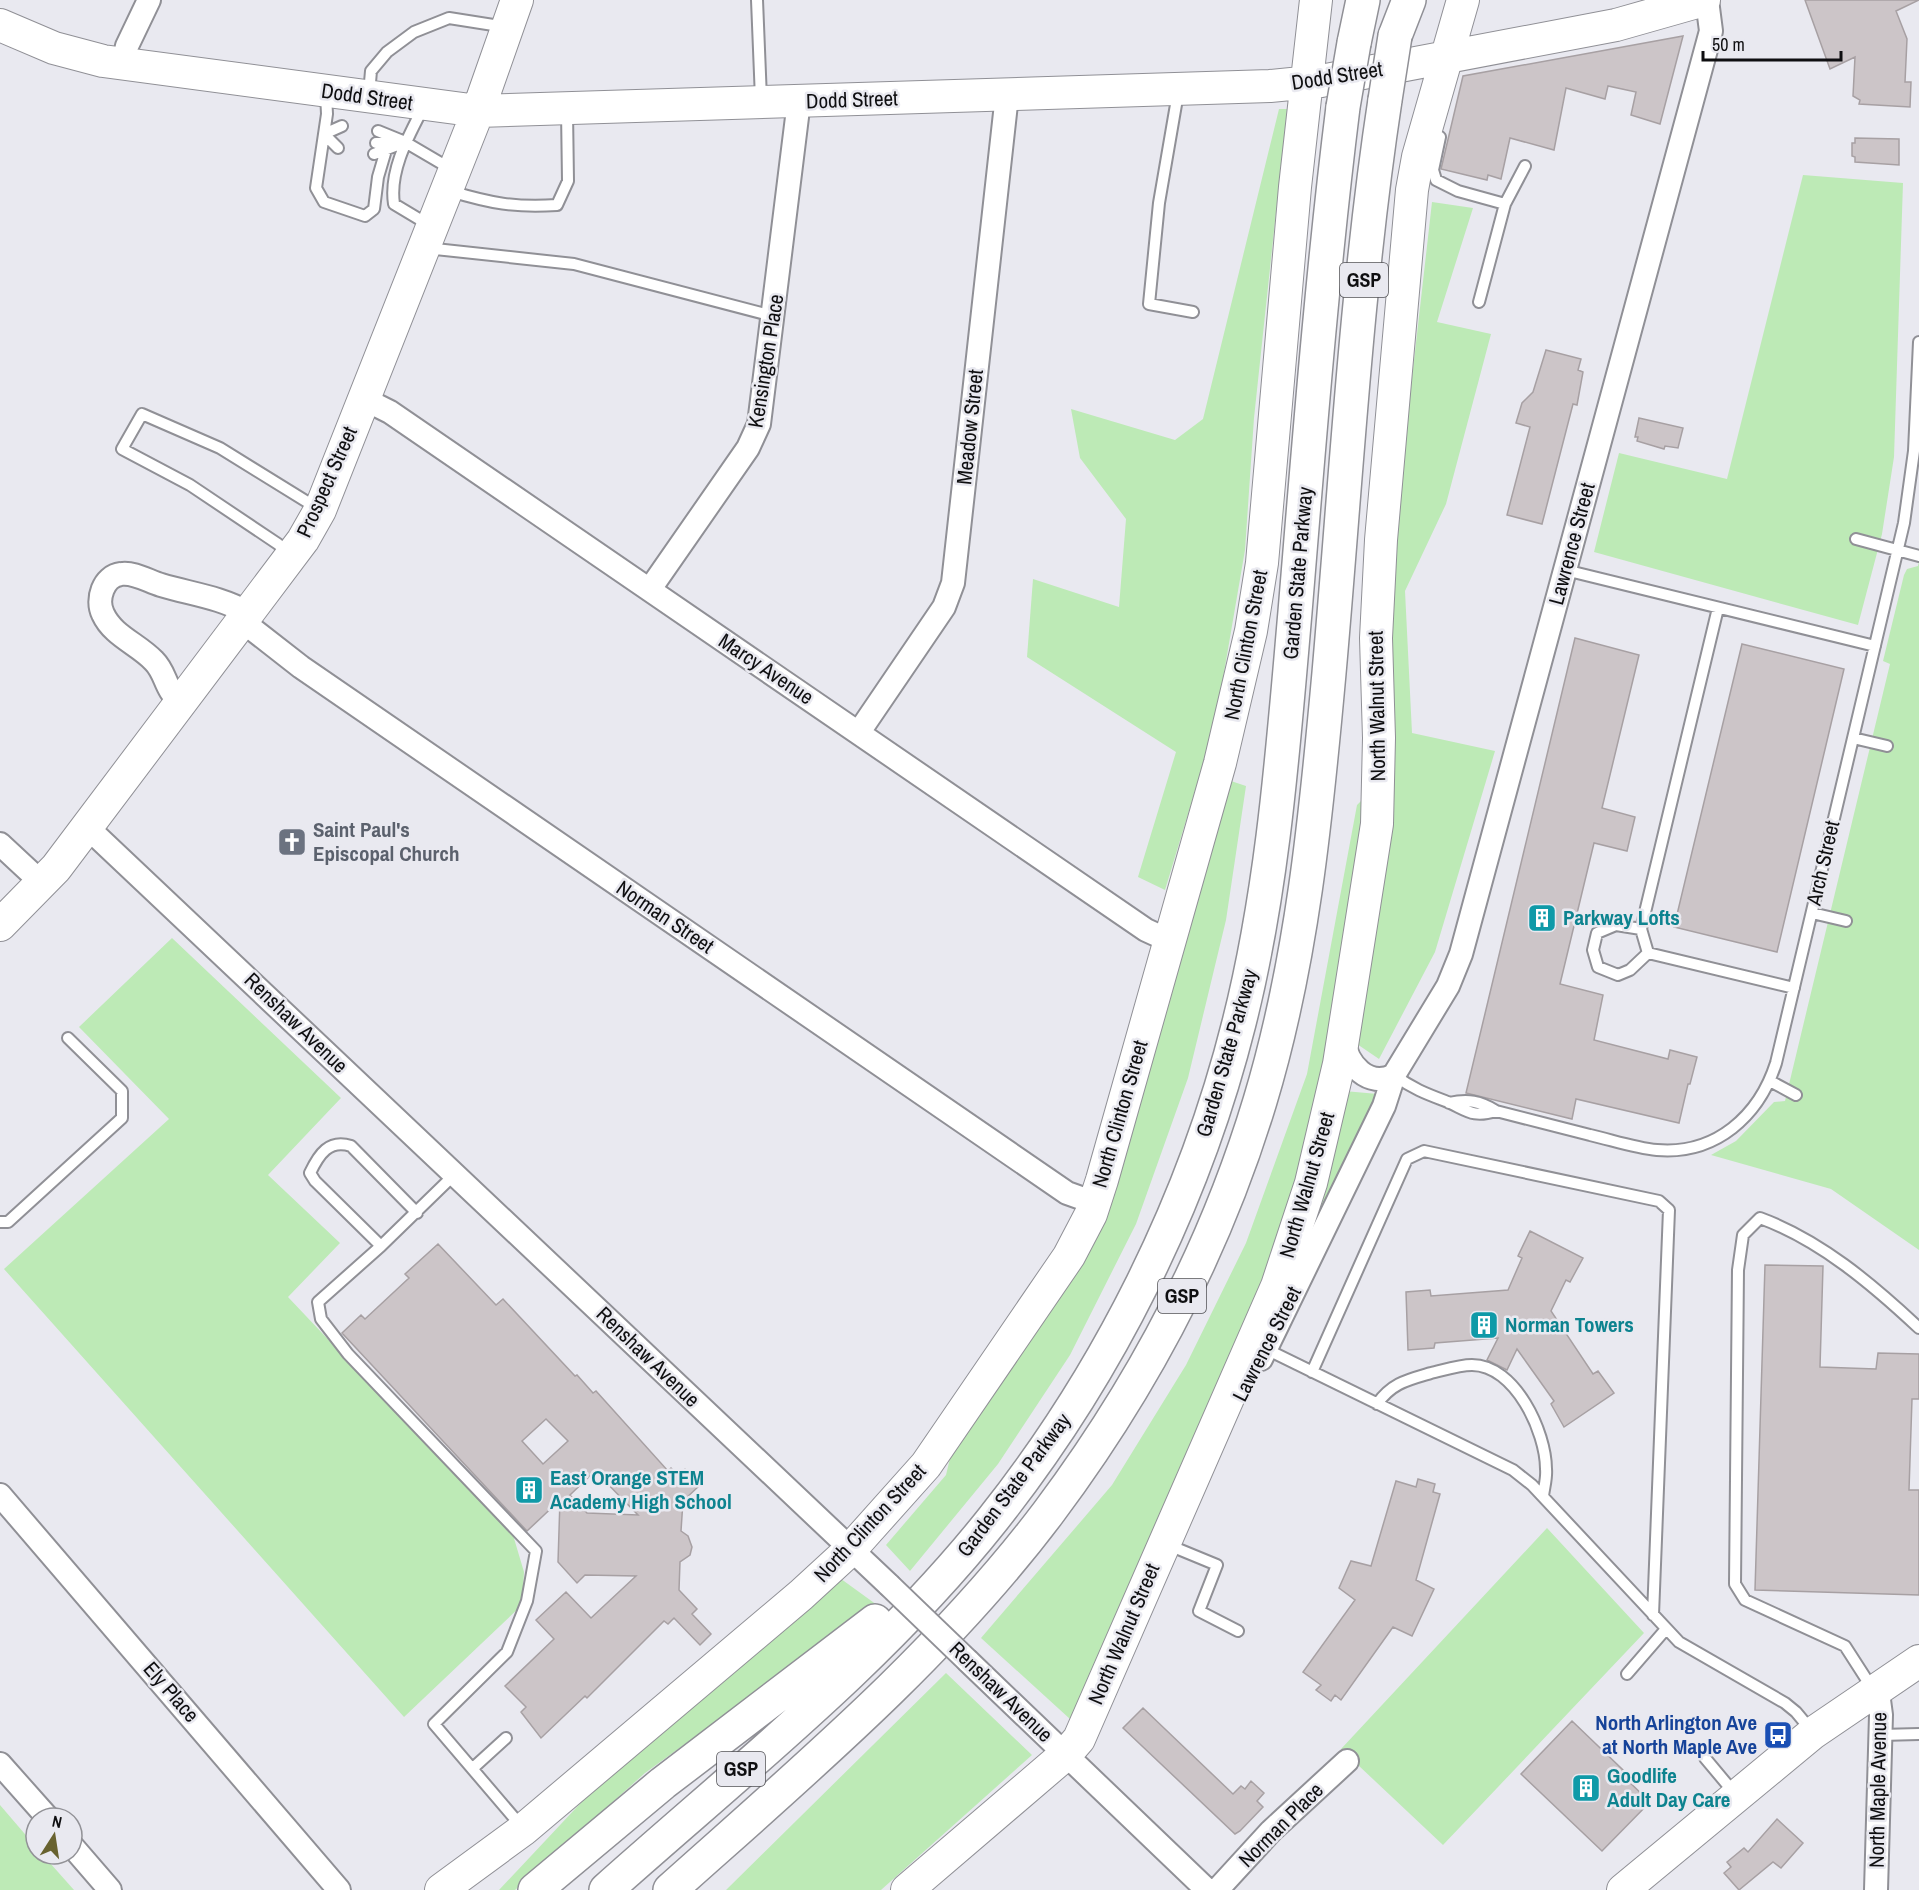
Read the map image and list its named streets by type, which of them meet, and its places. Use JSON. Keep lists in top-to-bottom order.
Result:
{
  "streets": {
    "highway": ["GSP", "Garden State Parkway"],
    "main road": [
      "Dodd Street",
      "Prospect Street",
      "North Clinton Street",
      "North Walnut Street"
    ],
    "street": [
      "Kensington Place",
      "Meadow Street",
      "Lawrence Street",
      "Marcy Avenue",
      "Norman Street",
      "Renshaw Avenue",
      "Ely Place",
      "North Maple Avenue",
      "Norman Place"
    ],
    "lane": ["Arch Street"]
  },
  "crossings": [
    ["Dodd Street", "Kensington Place"],
    ["Dodd Street", "Meadow Street"],
    ["Dodd Street", "Prospect Street"],
    ["Dodd Street", "Lawrence Street"],
    ["Dodd Street", "North Clinton Street"],
    ["Dodd Street", "North Walnut Street"],
    ["Kensington Place", "Marcy Avenue"],
    ["Meadow Street", "Marcy Avenue"],
    ["Prospect Street", "Marcy Avenue"],
    ["Prospect Street", "Norman Street"],
    ["Prospect Street", "Renshaw Avenue"],
    ["Lawrence Street", "North Walnut Street"],
    ["Lawrence Street", "Arch Street"],
    ["North Clinton Street", "Marcy Avenue"],
    ["North Clinton Street", "Norman Street"],
    ["North Clinton Street", "Renshaw Avenue"],
    ["North Walnut Street", "Renshaw Avenue"]
  ],
  "places": {
    "church": ["Saint Paul's Episcopal Church"],
    "building": [
      "Parkway Lofts",
      "Norman Towers",
      "East Orange STEM Academy High School",
      "Goodlife Adult Day Care"
    ],
    "bus stop": ["North Arlington Ave at North Maple Ave"]
  },
  "scale_bar": "50 m",
  "north": "top"
}
